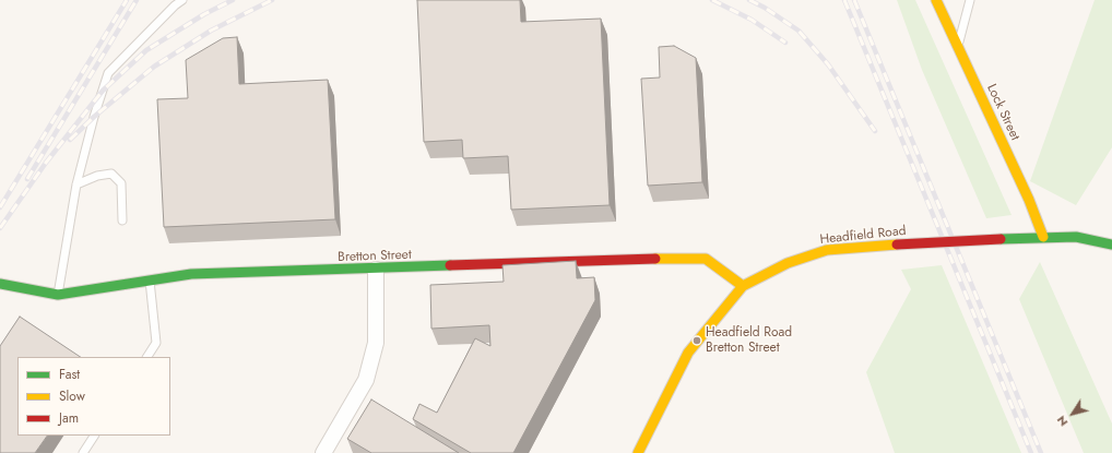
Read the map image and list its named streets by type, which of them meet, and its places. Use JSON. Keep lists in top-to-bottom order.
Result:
{
  "streets": {
    "street": ["Lock Street", "Headfield Road", "Bretton Street"]
  },
  "crossings": [
    ["Lock Street", "Headfield Road"],
    ["Headfield Road", "Bretton Street"]
  ],
  "places": ["Headfield Road Bretton Street"],
  "legend": ["Fast", "Slow", "Jam"],
  "north": "bottom left"
}
